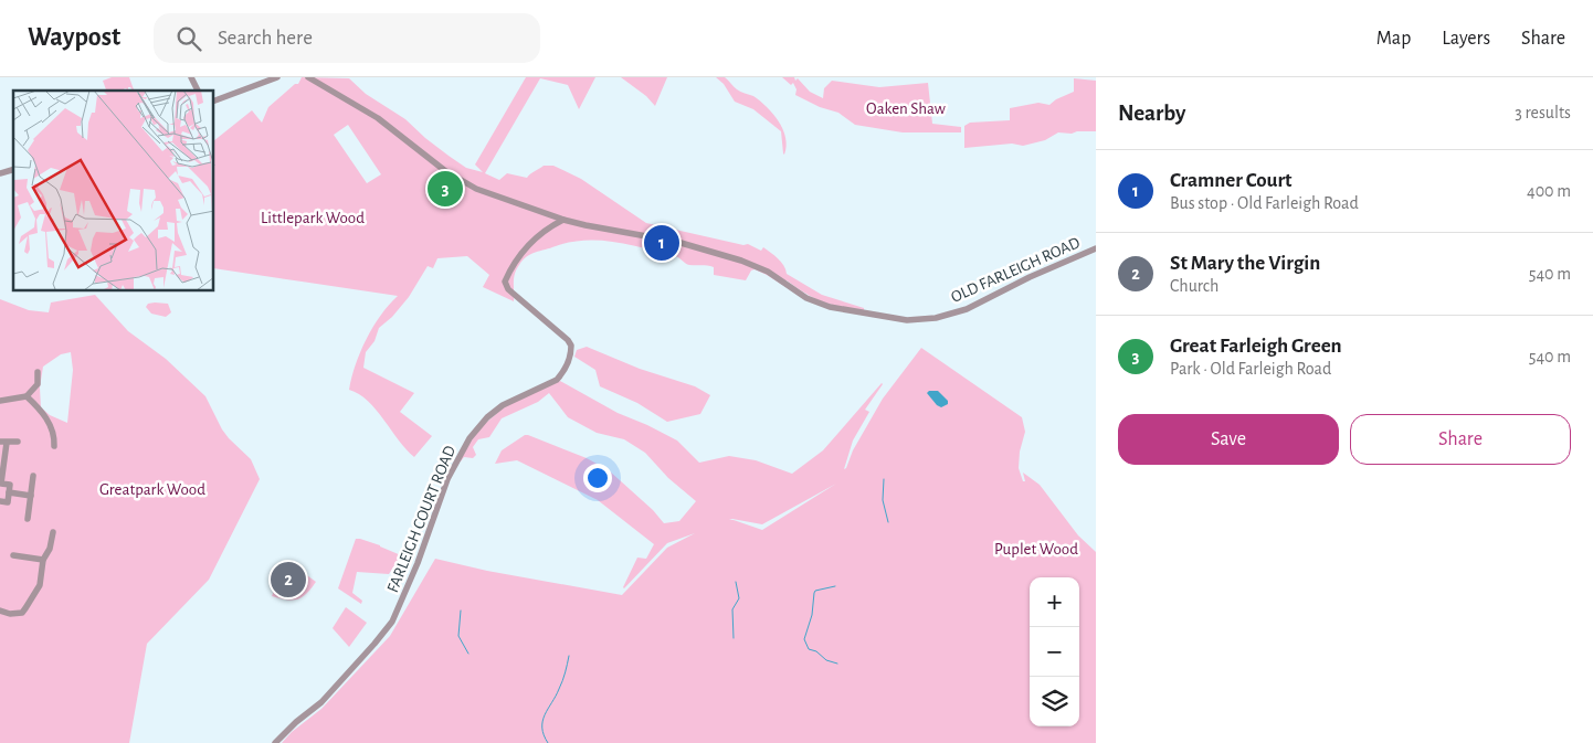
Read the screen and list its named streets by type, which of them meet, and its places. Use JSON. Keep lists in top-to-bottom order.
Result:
{
  "streets": {
    "street": ["OLD FARLEIGH ROAD", "FARLEIGH COURT ROAD"]
  },
  "crossings": [
    ["OLD FARLEIGH ROAD", "FARLEIGH COURT ROAD"]
  ],
  "parks": [
    "Oaken Shaw",
    "Littlepark Wood",
    "Greatpark Wood",
    "Puplet Wood"
  ],
  "page": {
    "header": "Waypost",
    "search": "Search here",
    "nav": ["Map", "Layers", "Share"],
    "heading": ["Nearby", "3 results"],
    "list": [
      {
        "mark": "1",
        "name": "Cramner Court",
        "note": "Bus stop · Old Farleigh Road",
        "value": "400 m"
      },
      {
        "mark": "2",
        "name": "St Mary the Virgin",
        "note": "Church",
        "value": "540 m"
      },
      {
        "mark": "3",
        "name": "Great Farleigh Green",
        "note": "Park · Old Farleigh Road",
        "value": "540 m"
      }
    ],
    "pins": ["3", "1", "2"],
    "buttons": ["Save", "Share"],
    "map_buttons": ["+", "−"]
  }
}
